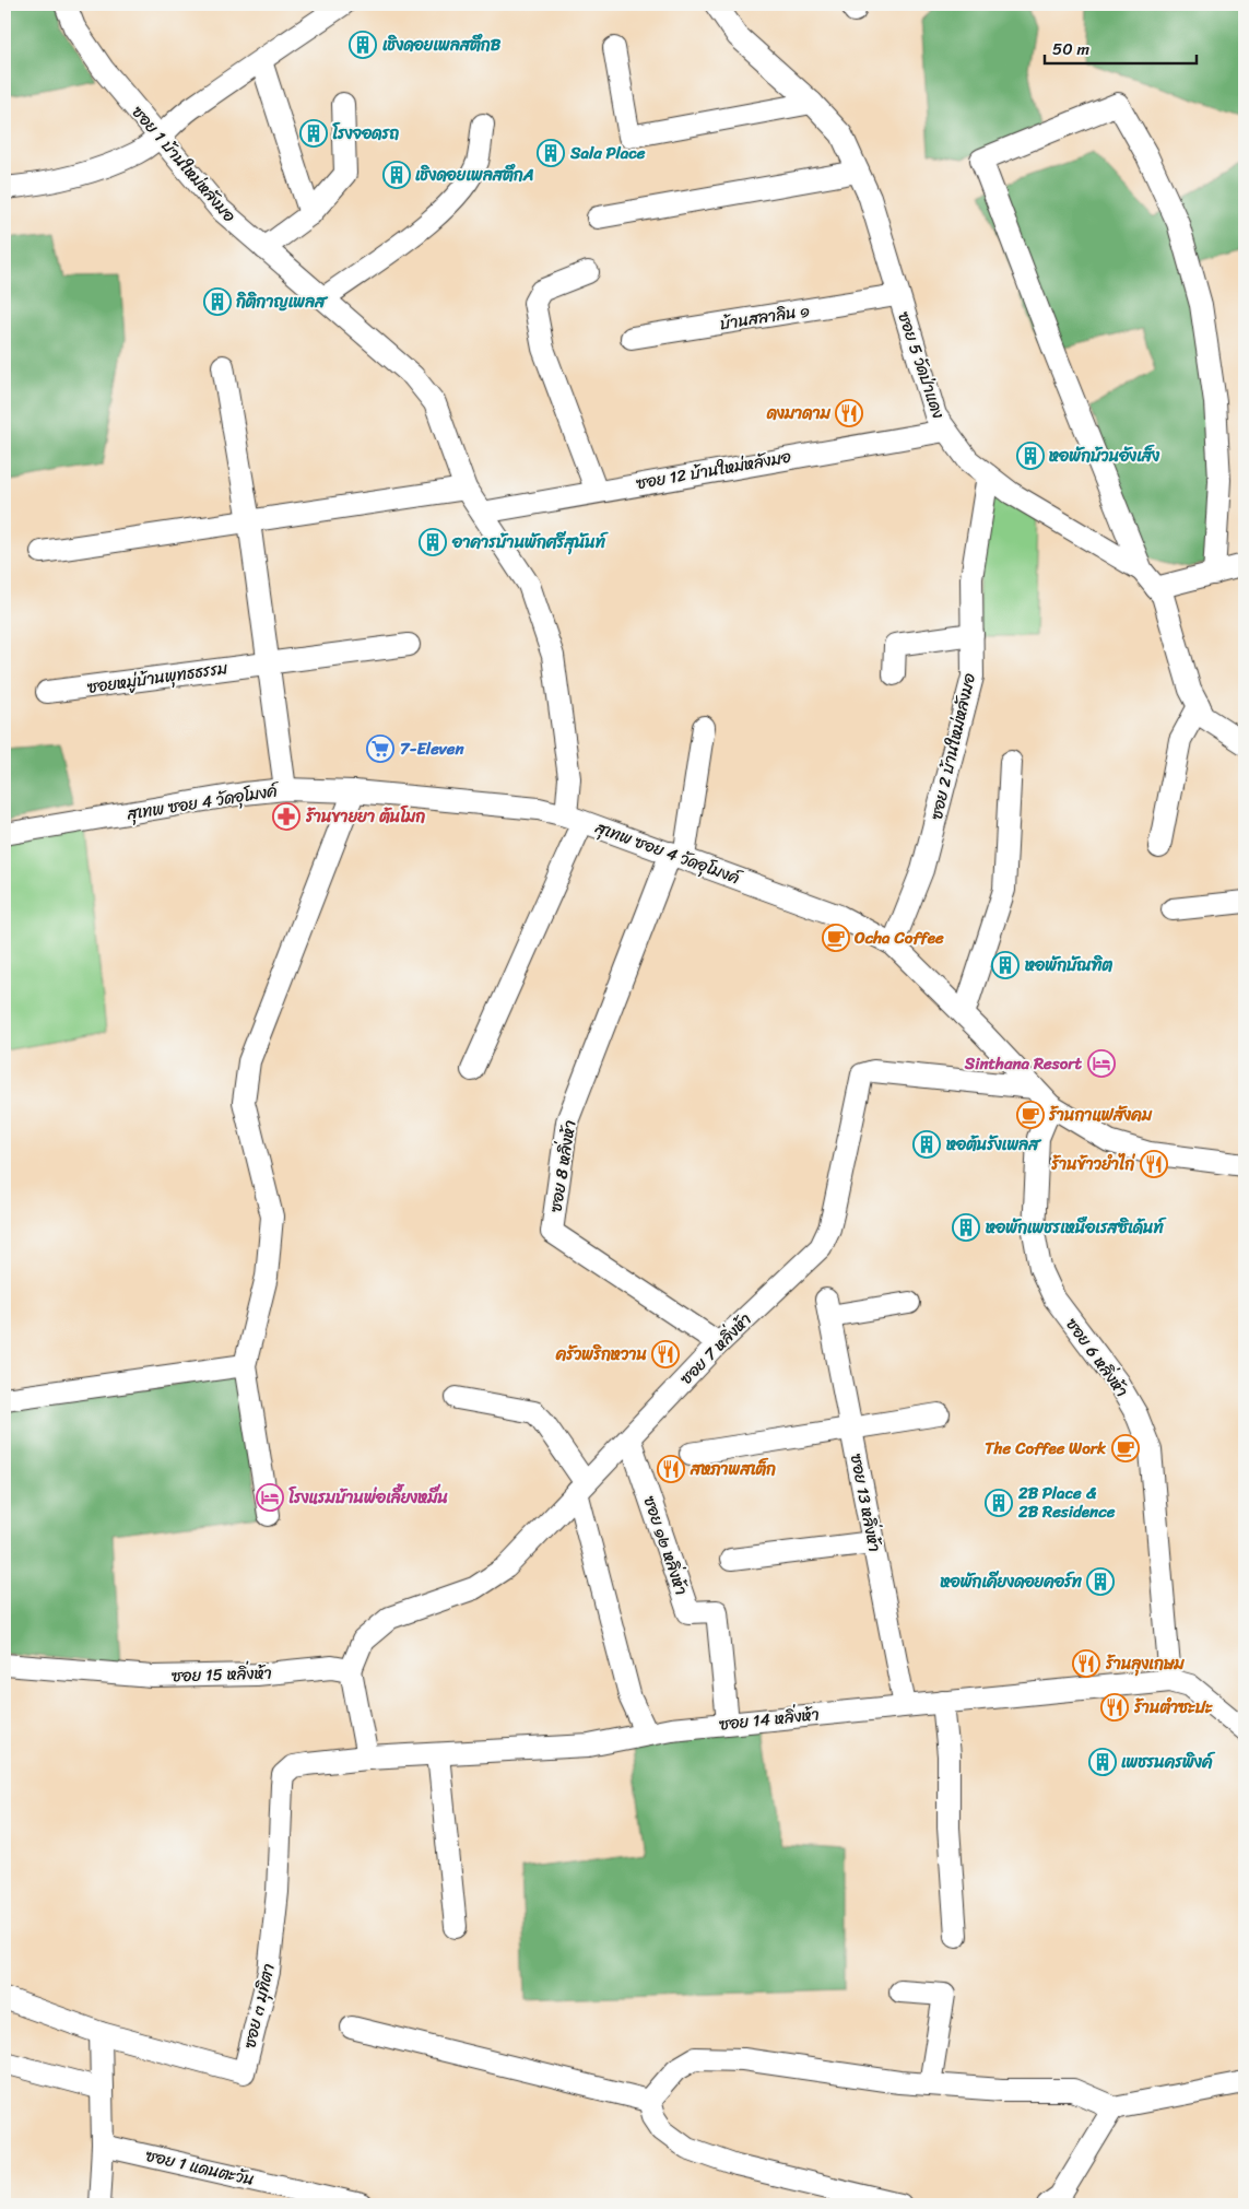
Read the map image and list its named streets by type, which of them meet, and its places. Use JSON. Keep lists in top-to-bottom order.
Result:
{
  "streets": {
    "street": [
      "ซอย 1 บ้านใหม่หลังมอ",
      "บ้านสลาลิน ๑",
      "ซอย 5 วัดป่าแดง",
      "ซอย 12 บ้านใหม่หลังมอ",
      "ซอยหมู่บ้านพุทธธรรม",
      "ซอย 2 บ้านใหม่หลังมอ",
      "สุเทพ ซอย 4 วัดอุโมงค์",
      "ซอย 8 หลิ่งห้า",
      "ซอย 7 หลิ่งห้า",
      "ซอย 6 หลิ่งห้า",
      "ซอย 13 หลิ่งห้า",
      "ซอย ๑๒ หลิ่งห้า",
      "ซอย 15 หลิ่งห้า",
      "ซอย 14 หลิ่งห้า",
      "ซอย ๓ มุทิตา",
      "ซอย 1 แดนตะวัน"
    ]
  },
  "crossings": [
    ["ซอย 1 บ้านใหม่หลังมอ", "ซอย 12 บ้านใหม่หลังมอ"],
    ["ซอย 1 บ้านใหม่หลังมอ", "สุเทพ ซอย 4 วัดอุโมงค์"],
    ["บ้านสลาลิน ๑", "ซอย 5 วัดป่าแดง"],
    ["ซอย 5 วัดป่าแดง", "ซอย 12 บ้านใหม่หลังมอ"],
    ["ซอย 5 วัดป่าแดง", "ซอย 2 บ้านใหม่หลังมอ"],
    ["ซอย 2 บ้านใหม่หลังมอ", "สุเทพ ซอย 4 วัดอุโมงค์"],
    ["สุเทพ ซอย 4 วัดอุโมงค์", "ซอย 8 หลิ่งห้า"],
    ["สุเทพ ซอย 4 วัดอุโมงค์", "ซอย 7 หลิ่งห้า"],
    ["สุเทพ ซอย 4 วัดอุโมงค์", "ซอย 6 หลิ่งห้า"],
    ["ซอย 8 หลิ่งห้า", "ซอย 7 หลิ่งห้า"],
    ["ซอย 7 หลิ่งห้า", "ซอย ๑๒ หลิ่งห้า"],
    ["ซอย 7 หลิ่งห้า", "ซอย 15 หลิ่งห้า"],
    ["ซอย 6 หลิ่งห้า", "ซอย 14 หลิ่งห้า"],
    ["ซอย 13 หลิ่งห้า", "ซอย 14 หลิ่งห้า"],
    ["ซอย ๑๒ หลิ่งห้า", "ซอย 14 หลิ่งห้า"],
    ["ซอย 14 หลิ่งห้า", "ซอย ๓ มุทิตา"]
  ],
  "places": {
    "building": [
      "เชิงดอยเพลสตึกB",
      "โรงจอดรถ",
      "Sala Place",
      "เชิงดอยเพลสตึกA",
      "กิติกาญเพลส",
      "หอพักบ้วนอังเส็ง",
      "อาคารบ้านพักศรีสุนันท์",
      "หอพักบัณฑิต",
      "หอต้นรังเพลส",
      "หอพักเพชรเหนือเรสซิเด้นท์",
      "2B Place & 2B Residence",
      "หอพักเคียงดอยคอร์ท",
      "เพชรนครพิงค์"
    ],
    "restaurant": [
      "ดงมาดาม",
      "ร้านข้าวยำไก่",
      "ครัวพริกหวาน",
      "สหภาพสเต็ก",
      "ร้านลุงเกษม",
      "ร้านตำซะปะ"
    ],
    "supermarket": ["7-Eleven"],
    "pharmacy": ["ร้านขายยา ต้นโมก"],
    "cafe": ["Ocha Coffee", "ร้านกาแฟสังคม", "The Coffee Work"],
    "hotel": ["Sinthana Resort", "โรงแรมบ้านพ่อเลี้ยงหมื่น"]
  },
  "scale_bar": "50 m"
}
